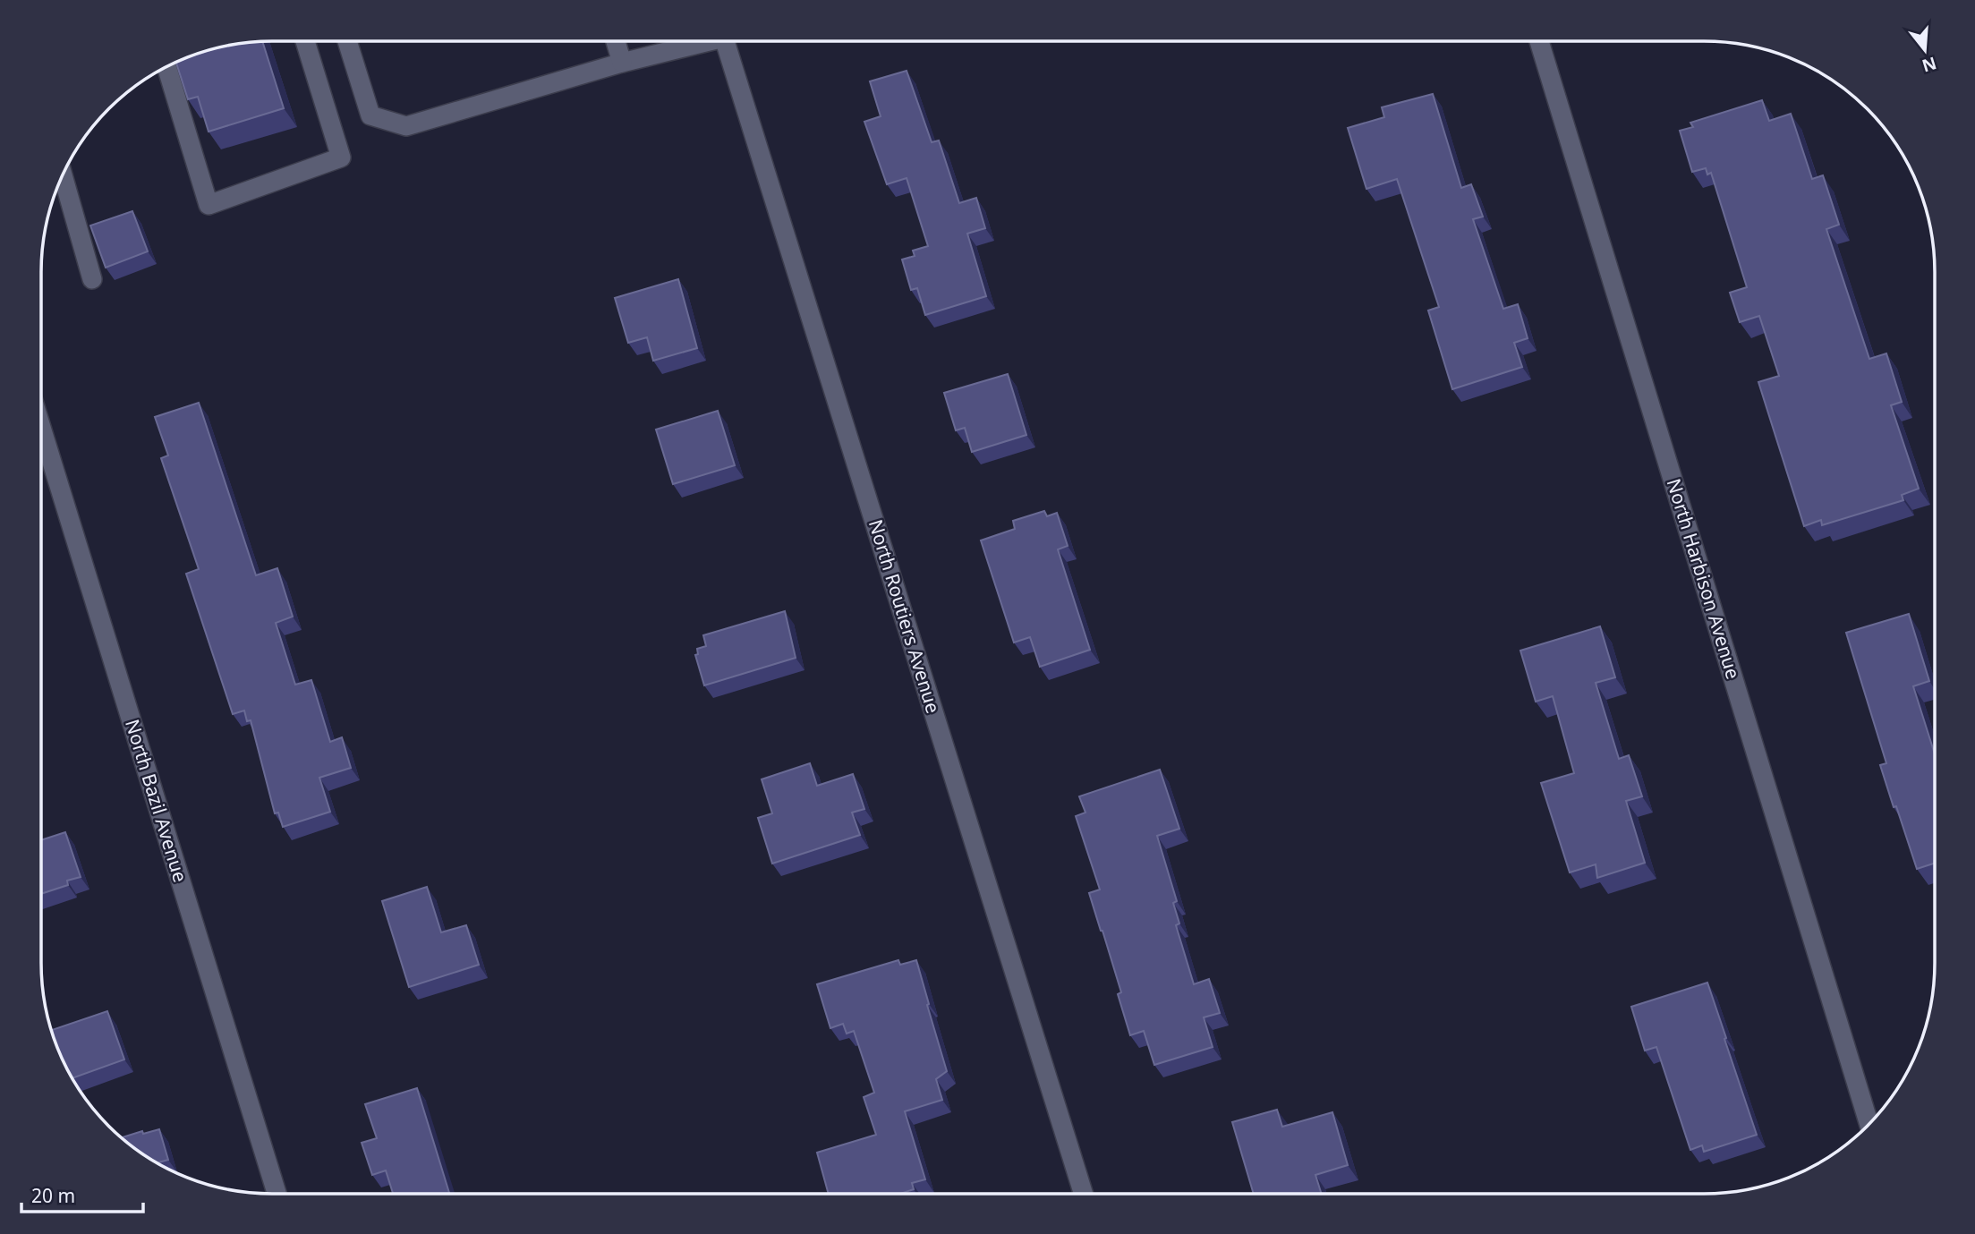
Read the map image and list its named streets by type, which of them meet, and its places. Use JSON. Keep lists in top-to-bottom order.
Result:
{
  "streets": {
    "street": ["North Harbison Avenue", "North Routiers Avenue", "North Bazil Avenue"]
  },
  "scale_bar": "20 m",
  "north": "bottom"
}
